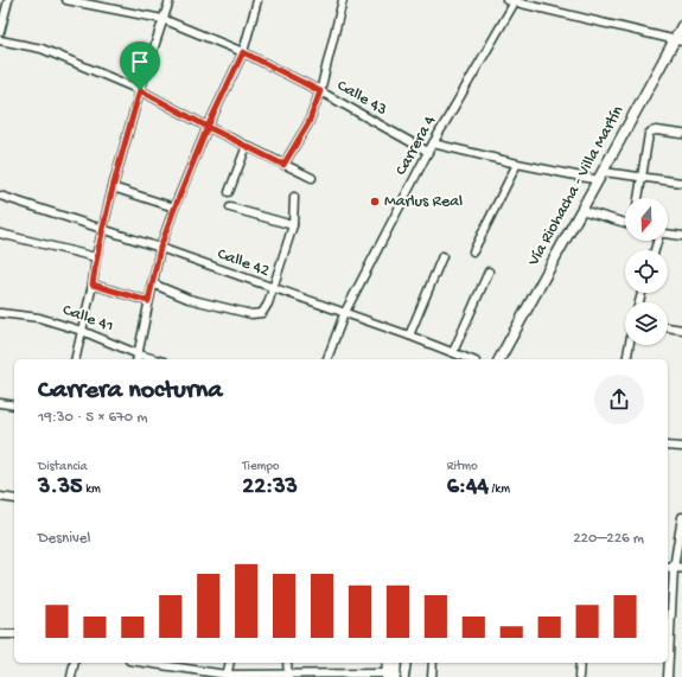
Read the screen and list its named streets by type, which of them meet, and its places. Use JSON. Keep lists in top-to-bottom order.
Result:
{
  "streets": {
    "main road": ["Vía Riohacha - Villa Martín"],
    "street": [
      "Calle 43",
      "Carrera 4",
      "Calle 42",
      "Calle 41"
    ]
  },
  "crossings": [
    ["Calle 43", "Carrera 4"],
    ["Carrera 4", "Calle 42"]
  ],
  "places": ["Marlus Real"],
  "north": "bottom",
  "page": {
    "heading": ["Carrera nocturna", "19:30 · 5 × 670 m"],
    "stats": [
      ["Distancia", "3.35 km"],
      ["Tiempo", "22:33"],
      ["Ritmo", "6:44 /km"]
    ],
    "chart": ["Desnivel", "220–226 m"]
  }
}
